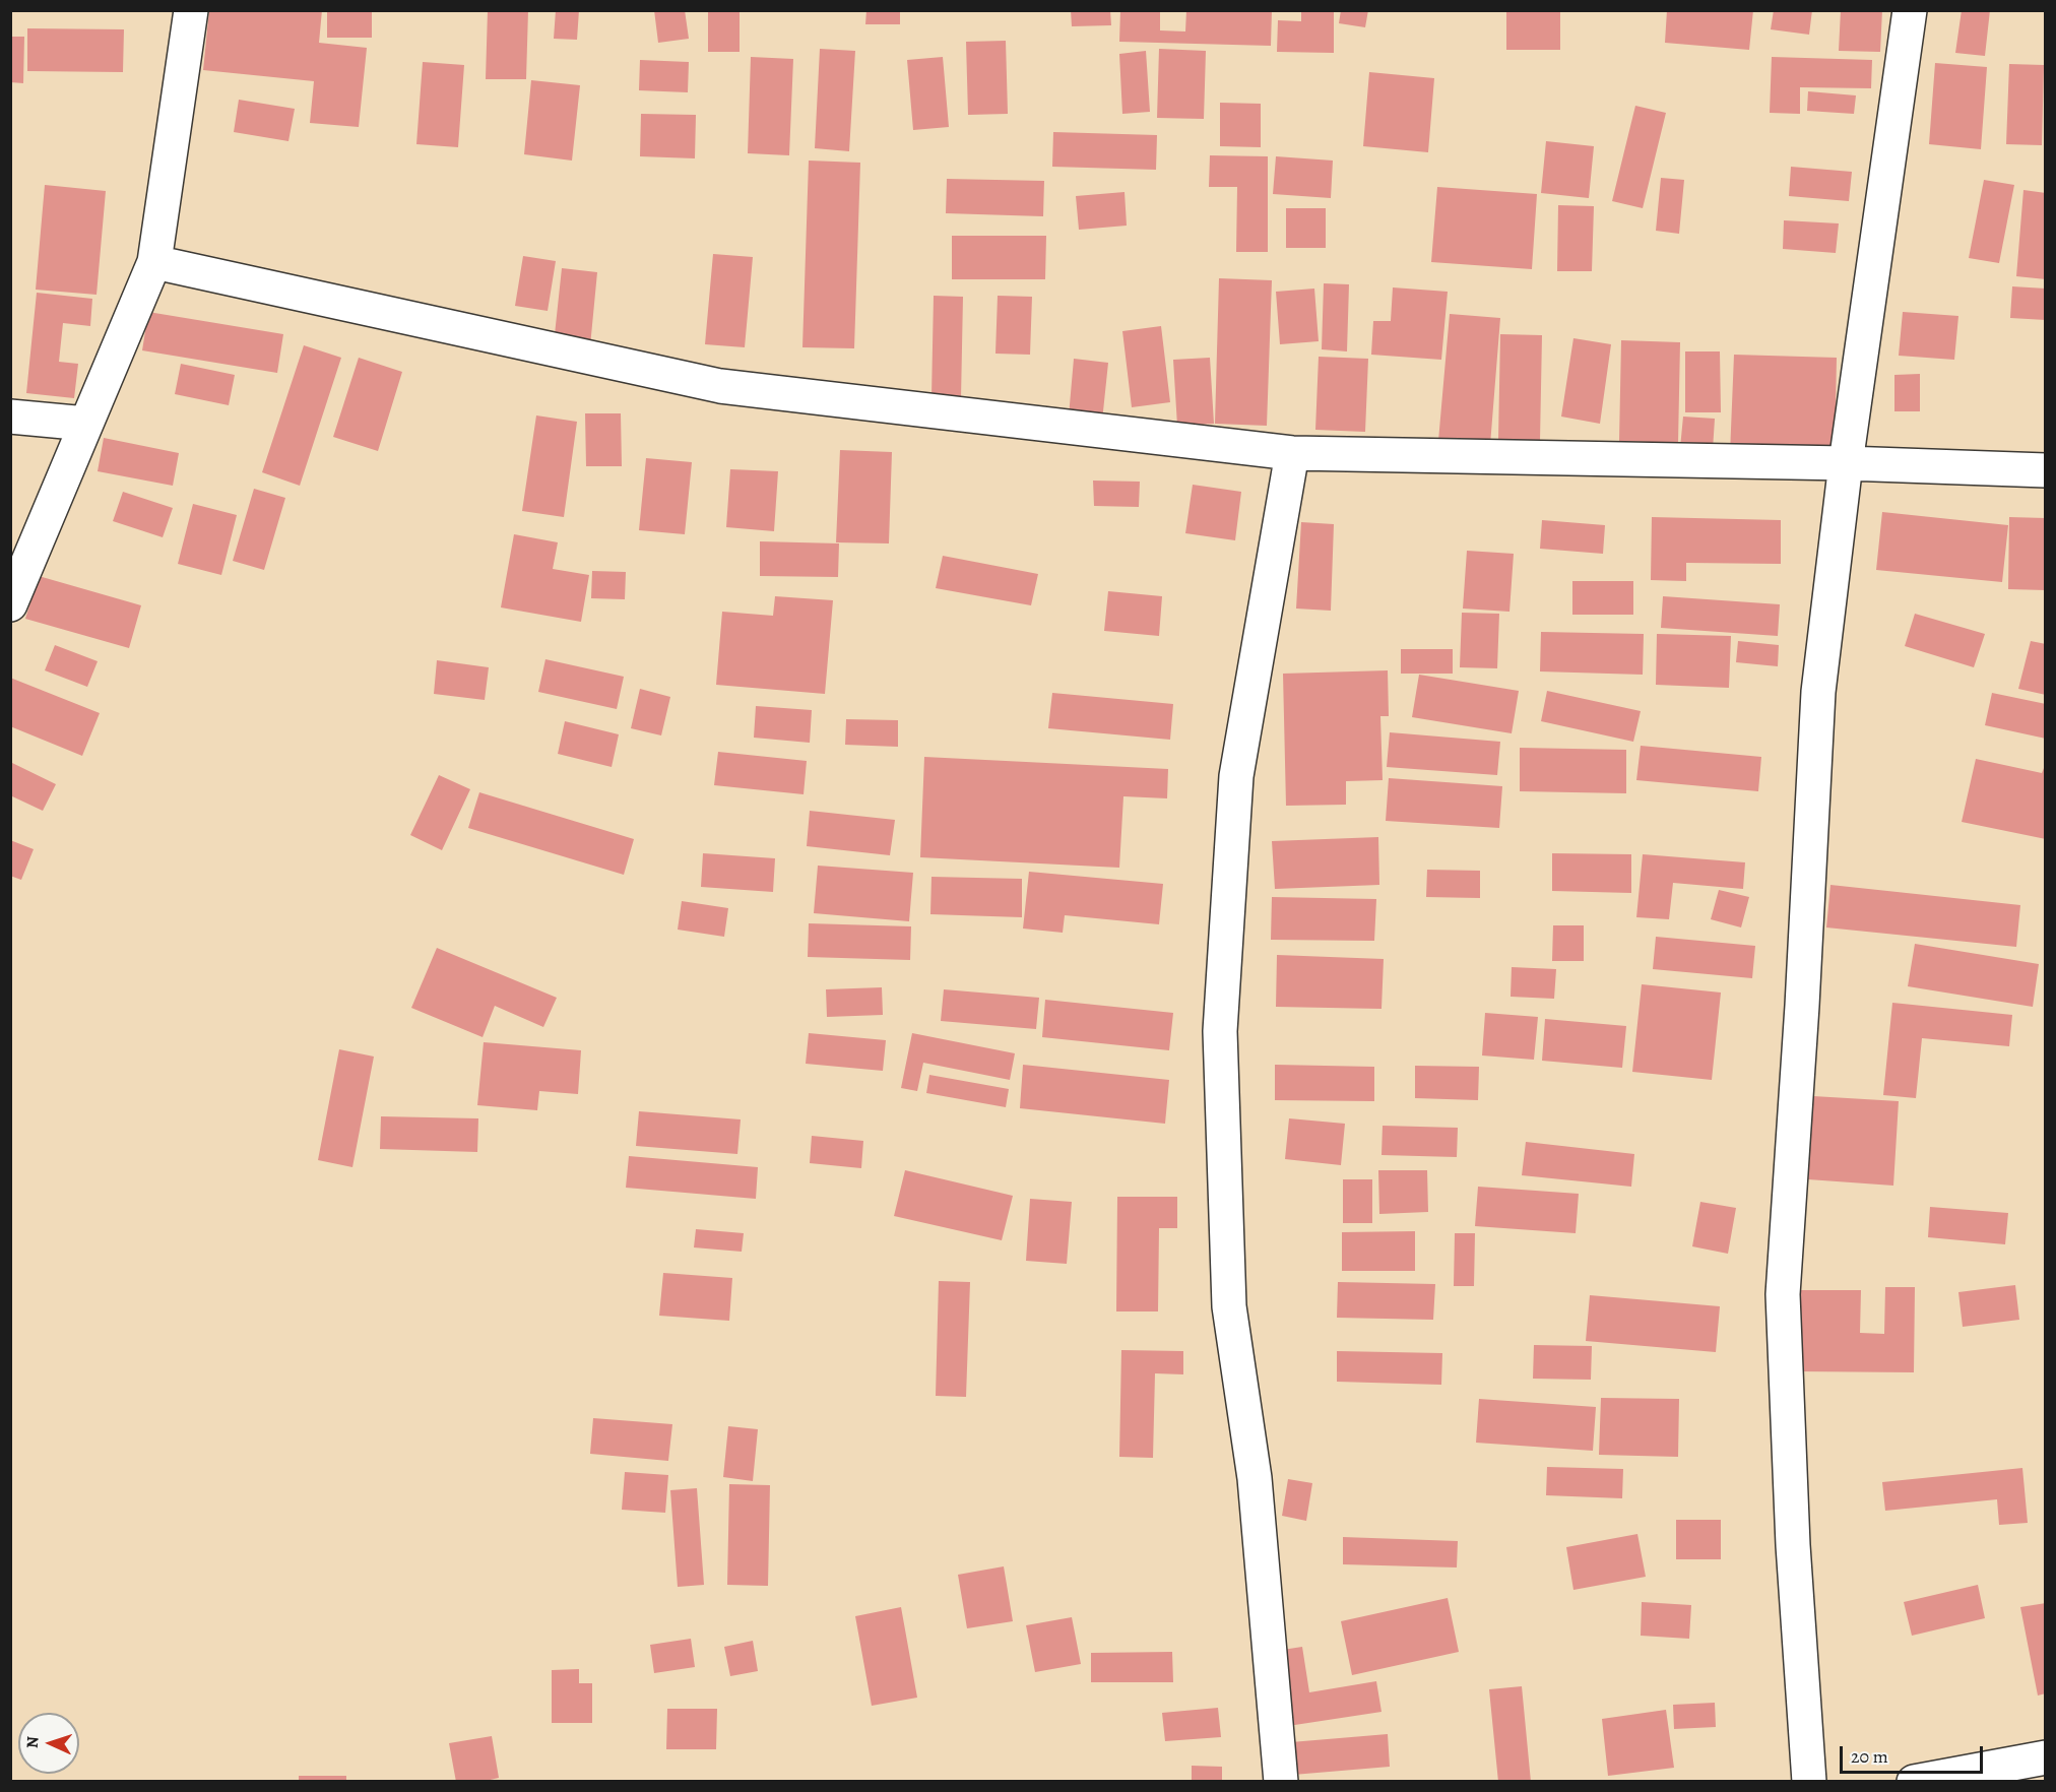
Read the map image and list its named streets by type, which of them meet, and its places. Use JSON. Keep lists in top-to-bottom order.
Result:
{
  "scale_bar": "20 m",
  "north": "left"
}
